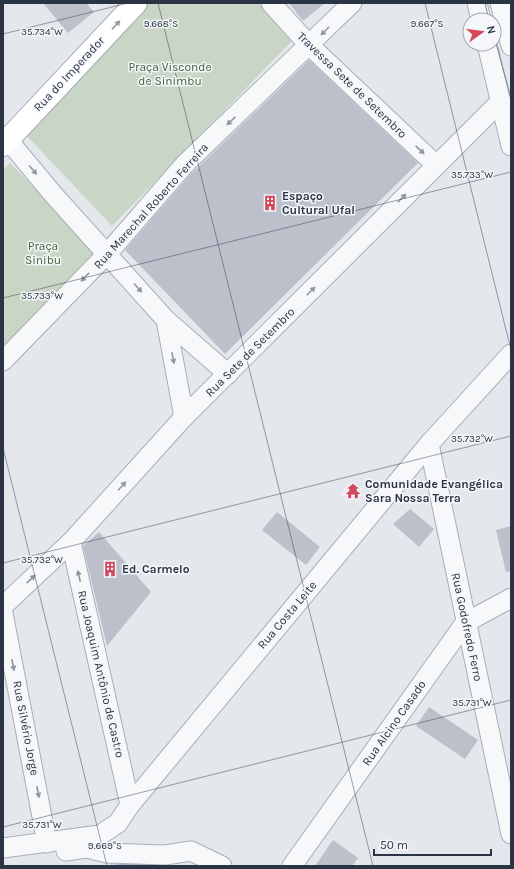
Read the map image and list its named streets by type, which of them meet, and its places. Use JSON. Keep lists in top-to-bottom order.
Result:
{
  "streets": {
    "main road": ["Rua do Imperador"],
    "street": [
      "Travessa Sete de Setembro",
      "Rua Marechal Roberto Ferreira",
      "Rua Sete de Setembro",
      "Rua Costa Leite",
      "Rua Godofredo Ferro",
      "Rua Joaquim Antônio de Castro",
      "Rua Alcino Casado",
      "Rua Silvério Jorge"
    ]
  },
  "crossings": [
    ["Travessa Sete de Setembro", "Rua Marechal Roberto Ferreira"],
    ["Travessa Sete de Setembro", "Rua Sete de Setembro"],
    ["Rua Sete de Setembro", "Rua Joaquim Antônio de Castro"],
    ["Rua Costa Leite", "Rua Godofredo Ferro"],
    ["Rua Costa Leite", "Rua Joaquim Antônio de Castro"],
    ["Rua Costa Leite", "Rua Silvério Jorge"],
    ["Rua Godofredo Ferro", "Rua Alcino Casado"]
  ],
  "one_way": [
    "Rua do Imperador",
    "Travessa Sete de Setembro",
    "Rua Marechal Roberto Ferreira",
    "Rua Sete de Setembro",
    "Rua Joaquim Antônio de Castro",
    "Rua Silvério Jorge"
  ],
  "parks": ["Praça Visconde de Sinimbu", "Praça Sinibu"],
  "places": {
    "building": ["Espaço Cultural Ufal", "Ed. Carmelo"],
    "temple": ["Comunidade Evangélica Sara Nossa Terra"]
  },
  "scale_bar": "50 m",
  "north": "right",
  "coordinates": [
    "9.668°S",
    "9.667°S",
    "35.734°W",
    "35.733°W",
    "35.732°W",
    "35.731°W",
    "9.669°S"
  ]
}
